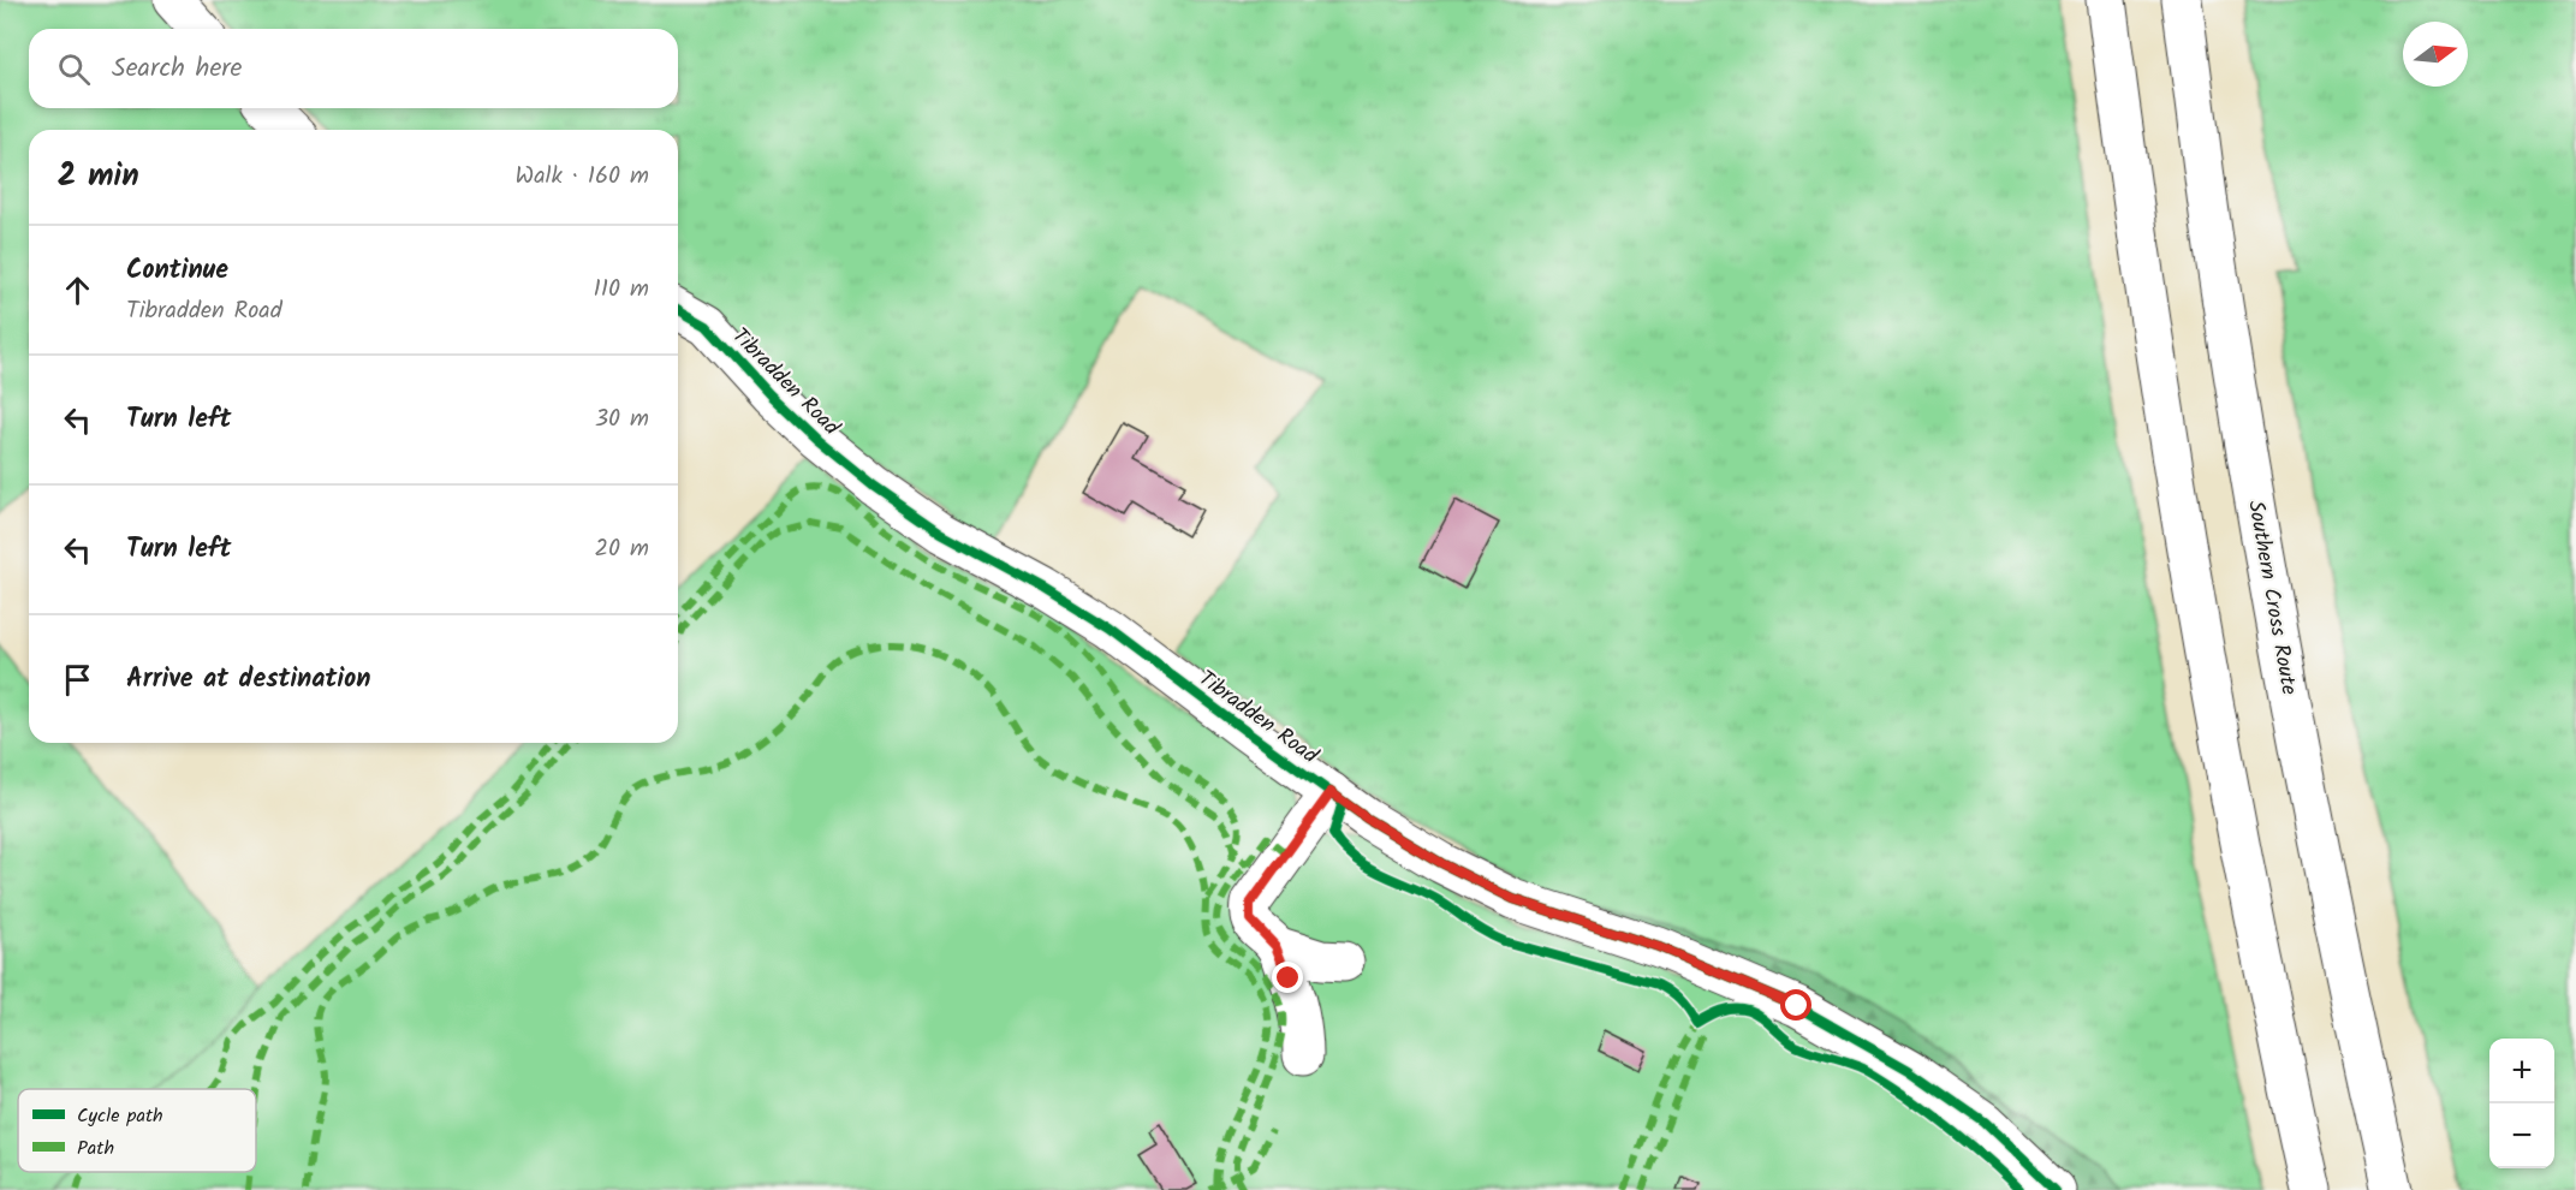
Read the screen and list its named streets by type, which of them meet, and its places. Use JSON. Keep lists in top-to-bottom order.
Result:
{
  "streets": {
    "main road": ["Tibradden Road", "Southern Cross Route"]
  },
  "legend": ["Cycle path", "Path"],
  "north": "right",
  "page": {
    "search": "Search here",
    "heading": ["2 min", "Walk · 160 m"],
    "list": [
      ["Continue", "Tibradden Road", "110 m"],
      ["Turn left", "30 m"],
      ["Turn left", "20 m"],
      "Arrive at destination"
    ],
    "map_buttons": ["+", "−"]
  }
}
